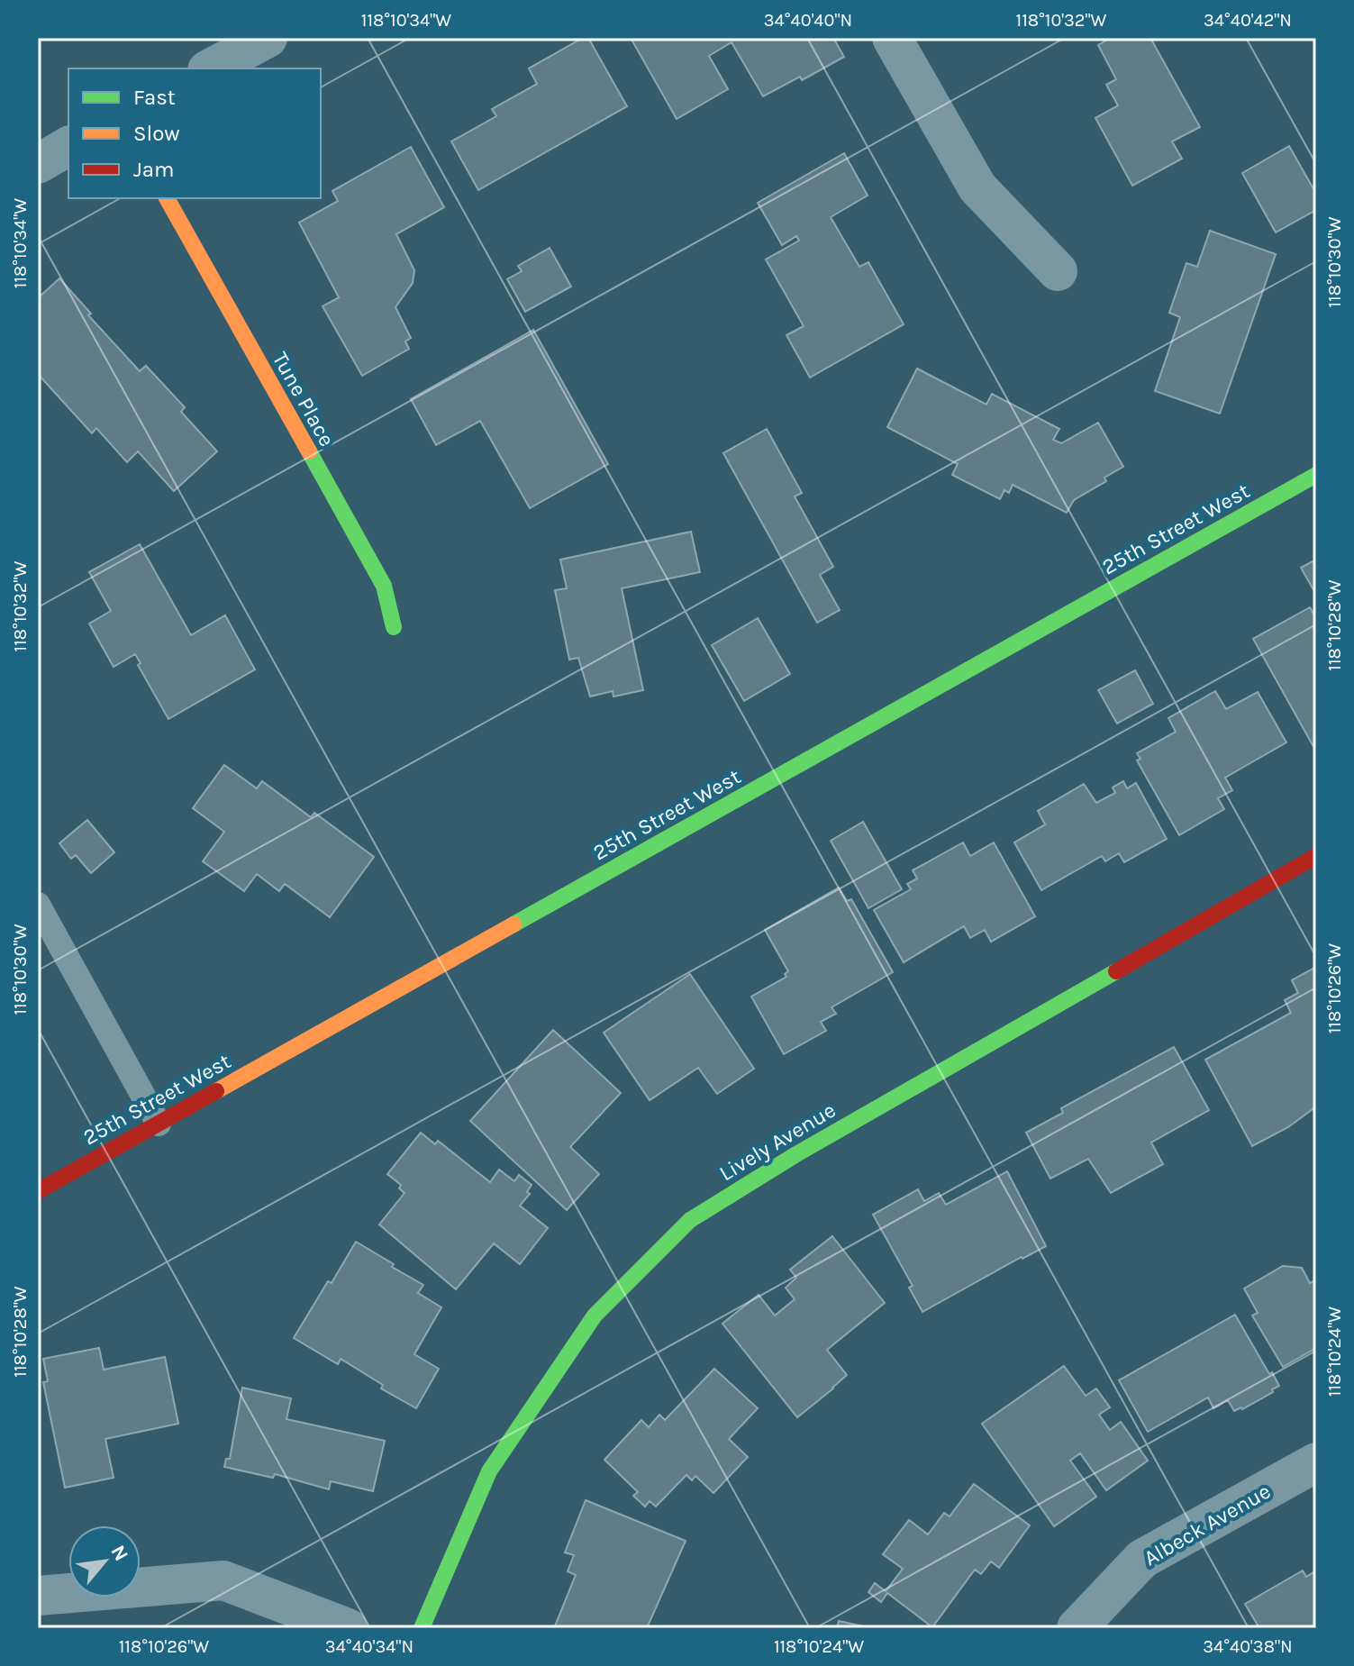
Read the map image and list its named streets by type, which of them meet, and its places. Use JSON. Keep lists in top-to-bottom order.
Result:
{
  "streets": {
    "street": [
      "Tune Place",
      "25th Street West",
      "Lively Avenue",
      "Albeck Avenue"
    ]
  },
  "legend": ["Fast", "Slow", "Jam"],
  "north": "top right",
  "coordinates": [
    "118°10'34\"W",
    "34°40'40\"N",
    "118°10'32\"W",
    "34°40'42\"N",
    "118°10'30\"W",
    "118°10'28\"W",
    "118°10'26\"W",
    "118°10'24\"W",
    "34°40'34\"N",
    "34°40'38\"N"
  ]
}
